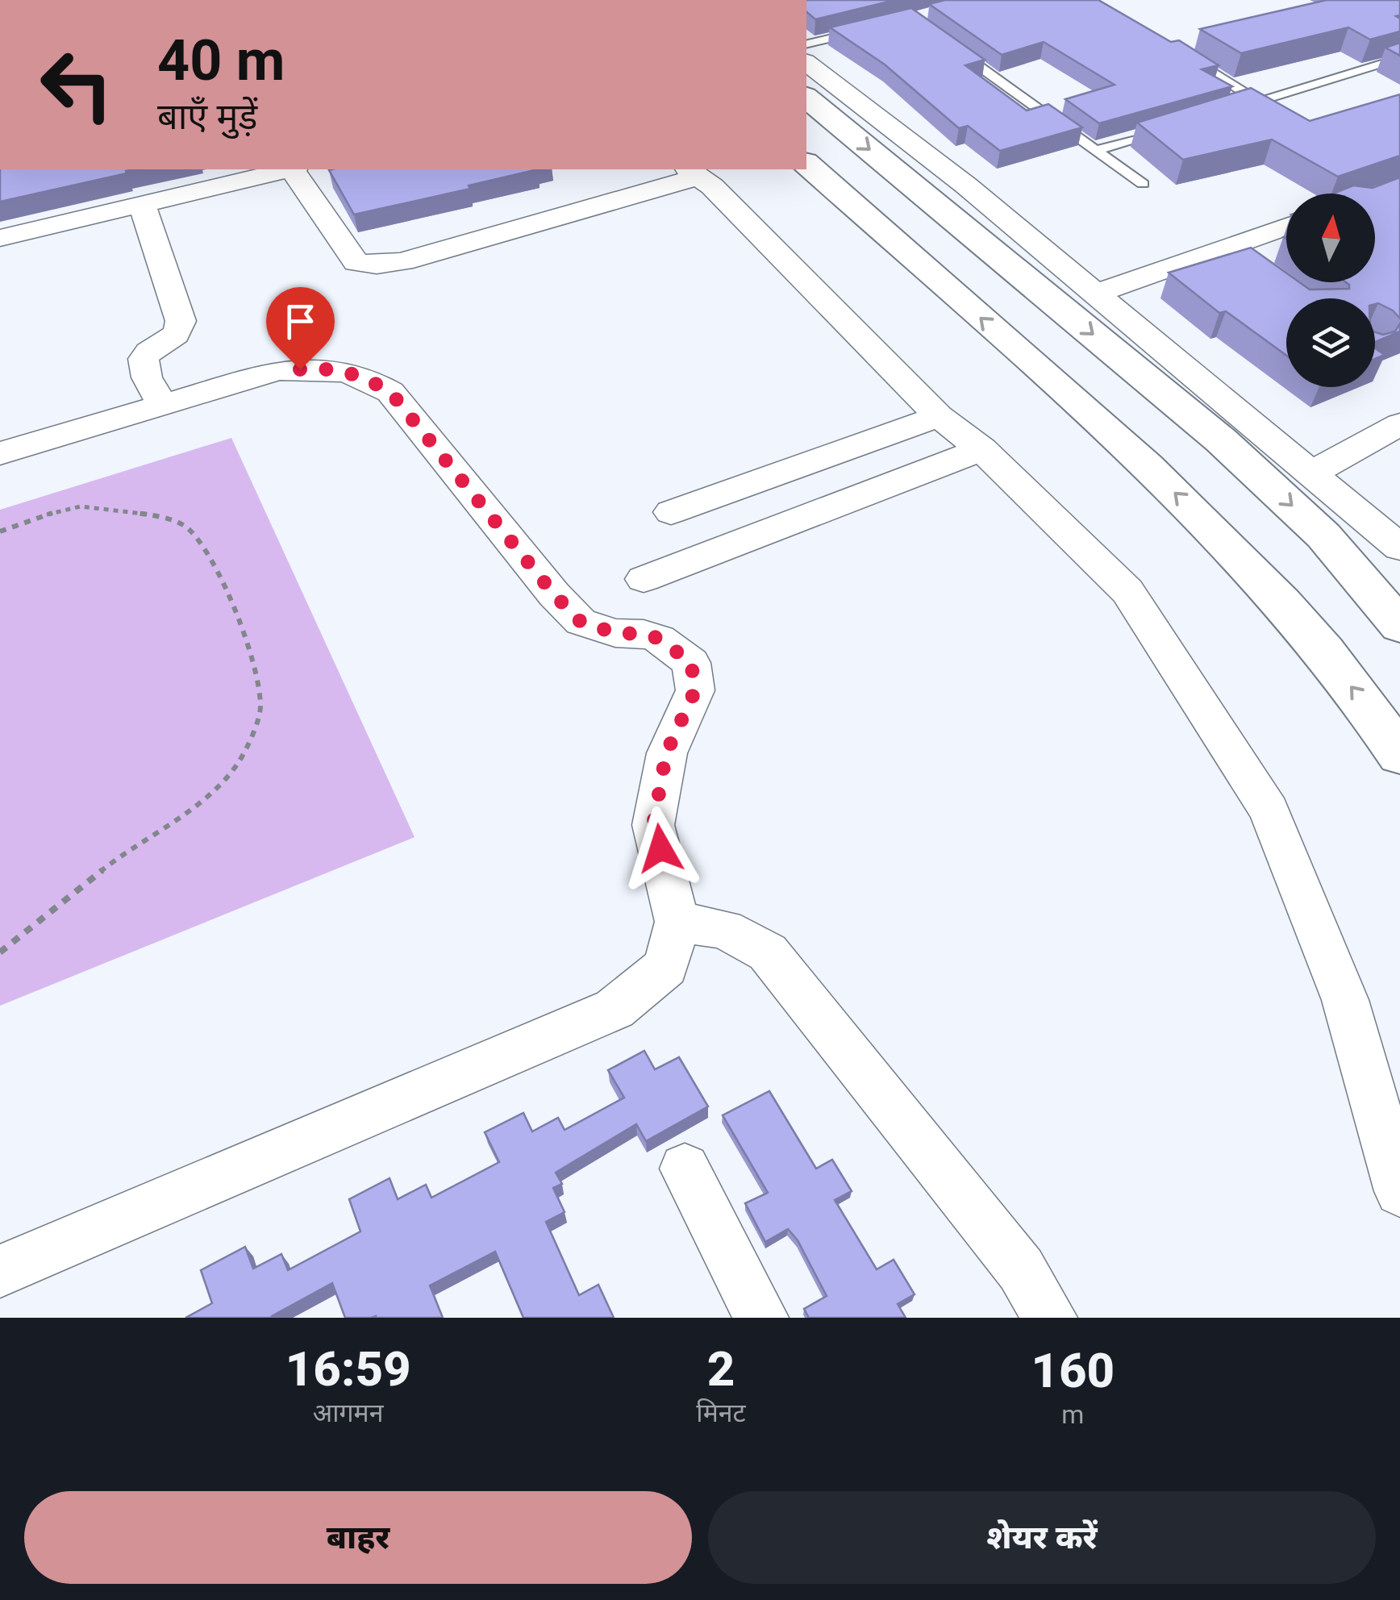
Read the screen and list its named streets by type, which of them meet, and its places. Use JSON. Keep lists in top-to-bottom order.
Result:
{
  "north": "top",
  "page": {
    "turn": ["40 m", "बाएँ मुड़ें"],
    "eta": [
      "16:59",
      "आगमन",
      "2",
      "मिनट",
      "160",
      "m"
    ],
    "buttons": ["बाहर", "शेयर करें"]
  }
}
